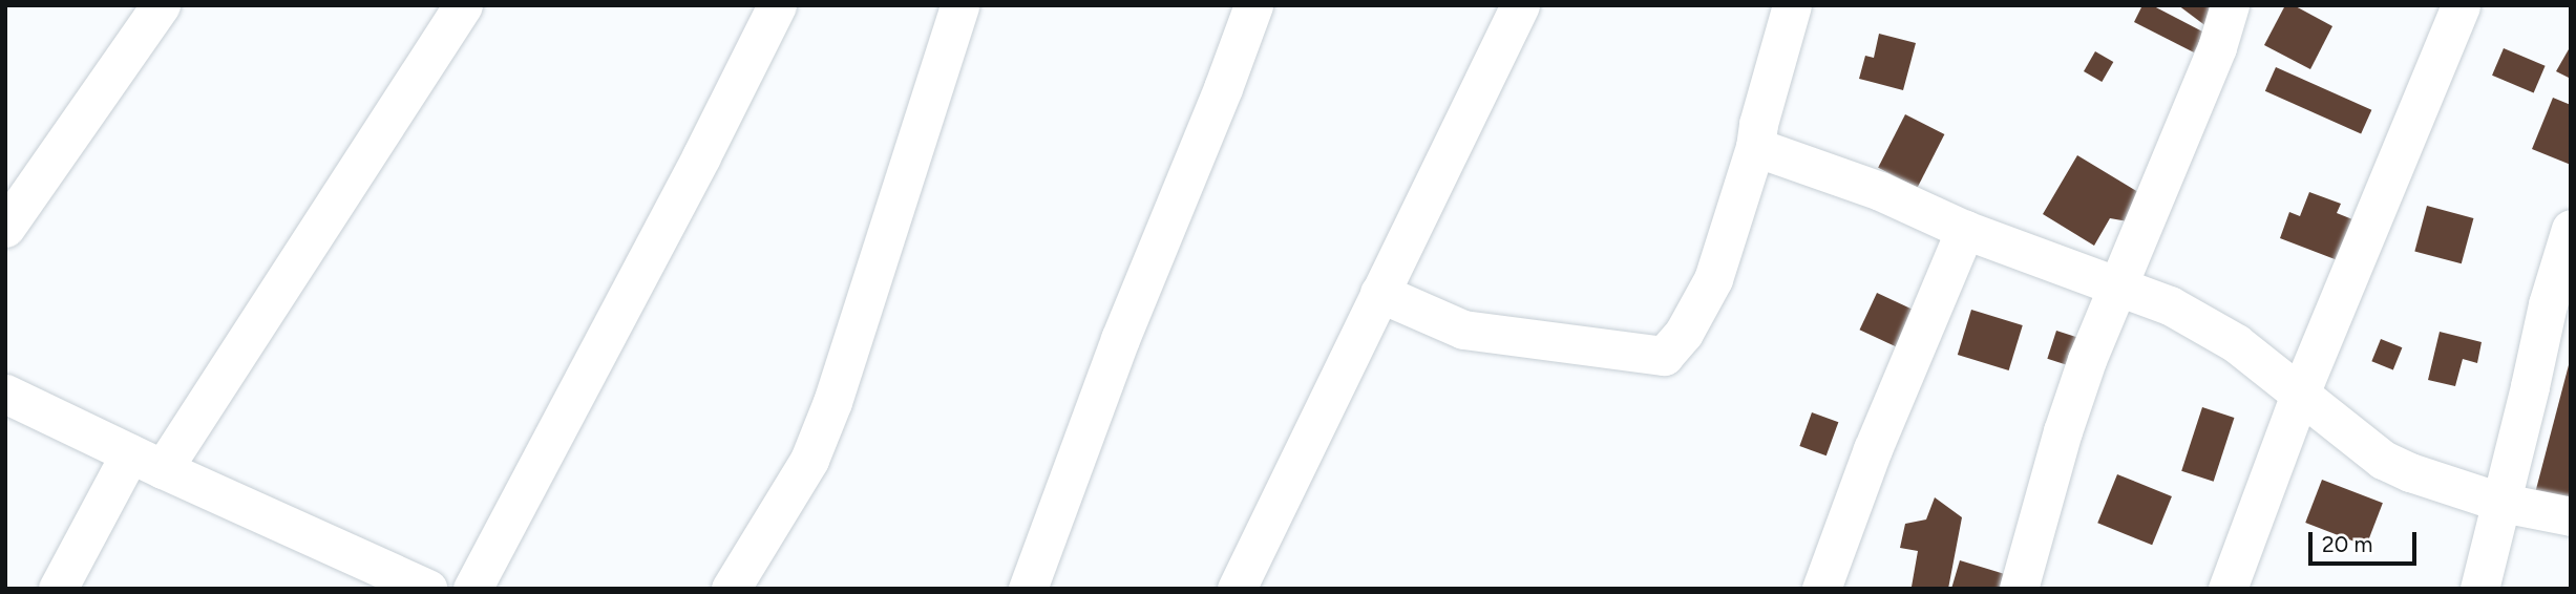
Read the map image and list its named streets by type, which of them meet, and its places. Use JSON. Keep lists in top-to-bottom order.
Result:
{
  "scale_bar": "20 m"
}
